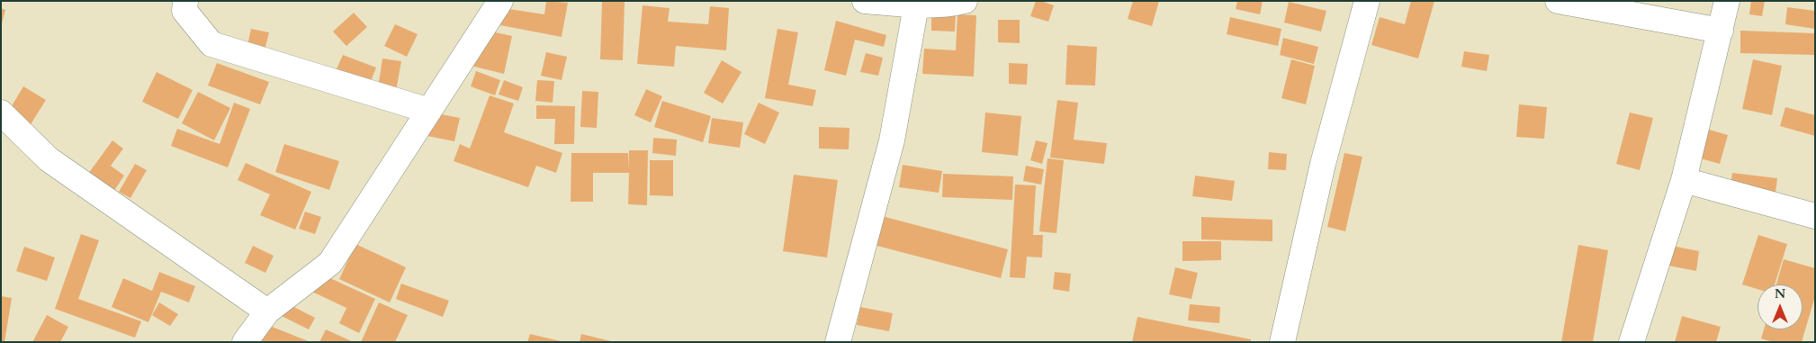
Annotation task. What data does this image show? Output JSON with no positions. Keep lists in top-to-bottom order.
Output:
{
  "north": "top"
}
